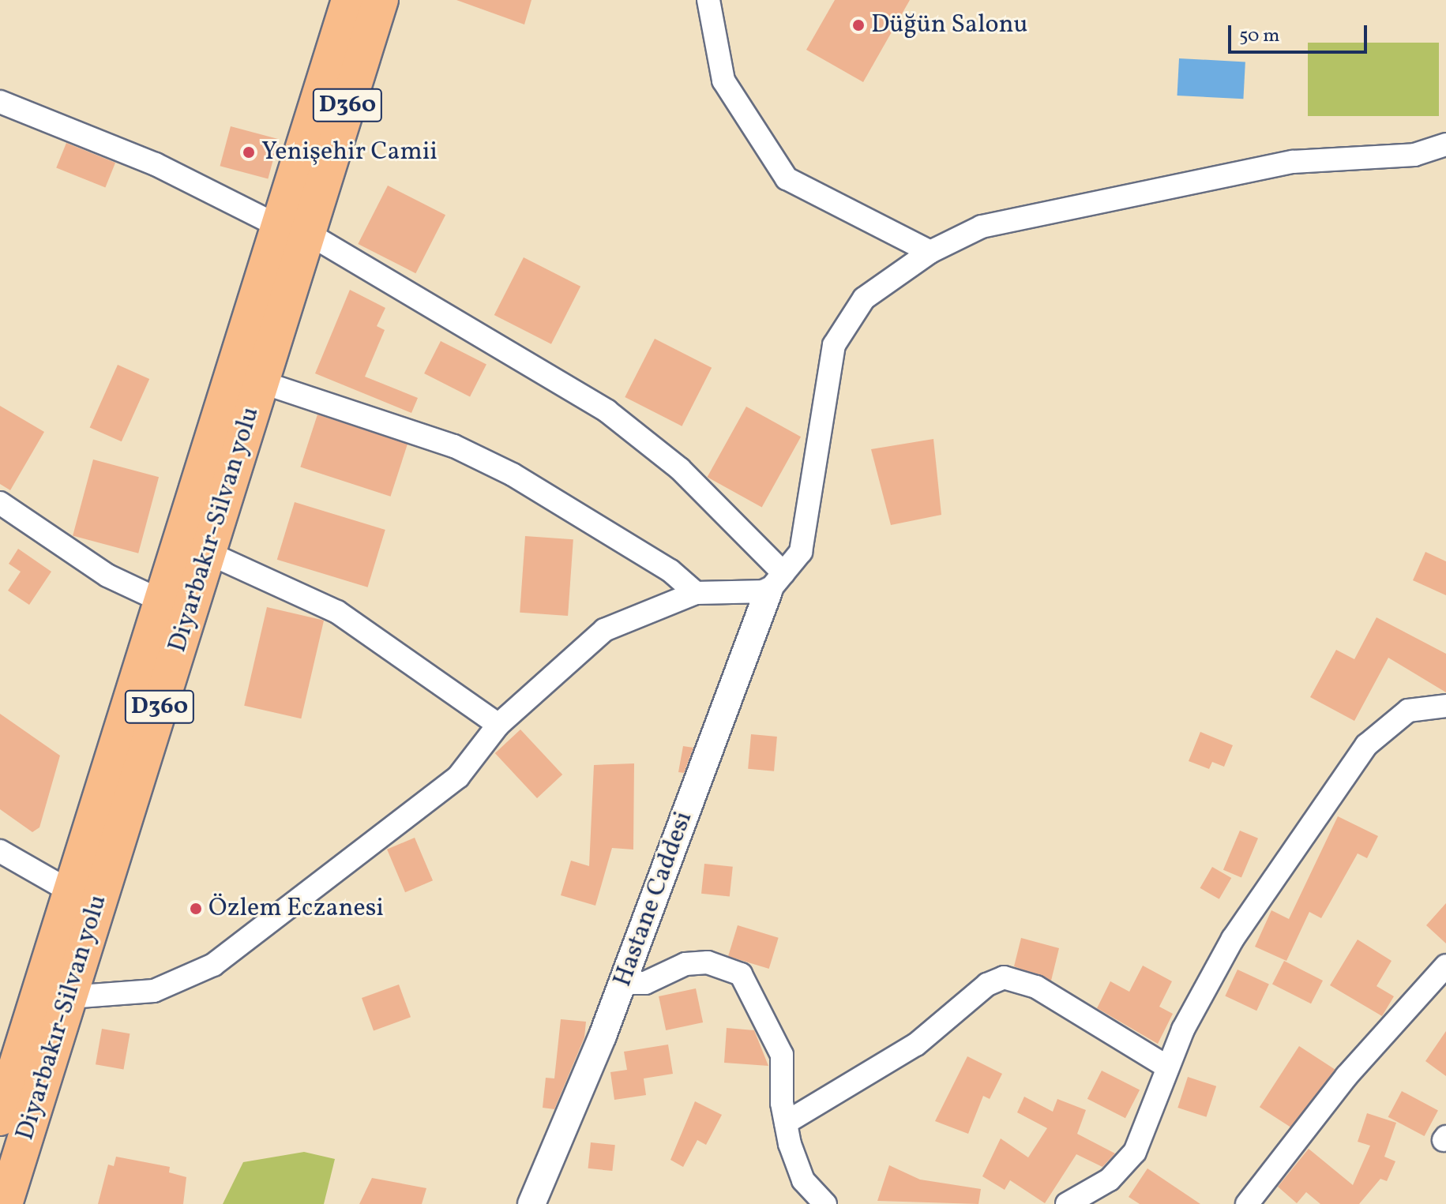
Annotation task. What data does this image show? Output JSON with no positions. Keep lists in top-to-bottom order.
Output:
{
  "streets": {
    "highway": ["D360", "Diyarbakır-Silvan yolu"],
    "street": ["Hastane Caddesi"]
  },
  "places": ["Düğün Salonu", "Yenişehir Camii", "Özlem Eczanesi"],
  "scale_bar": "50 m"
}
